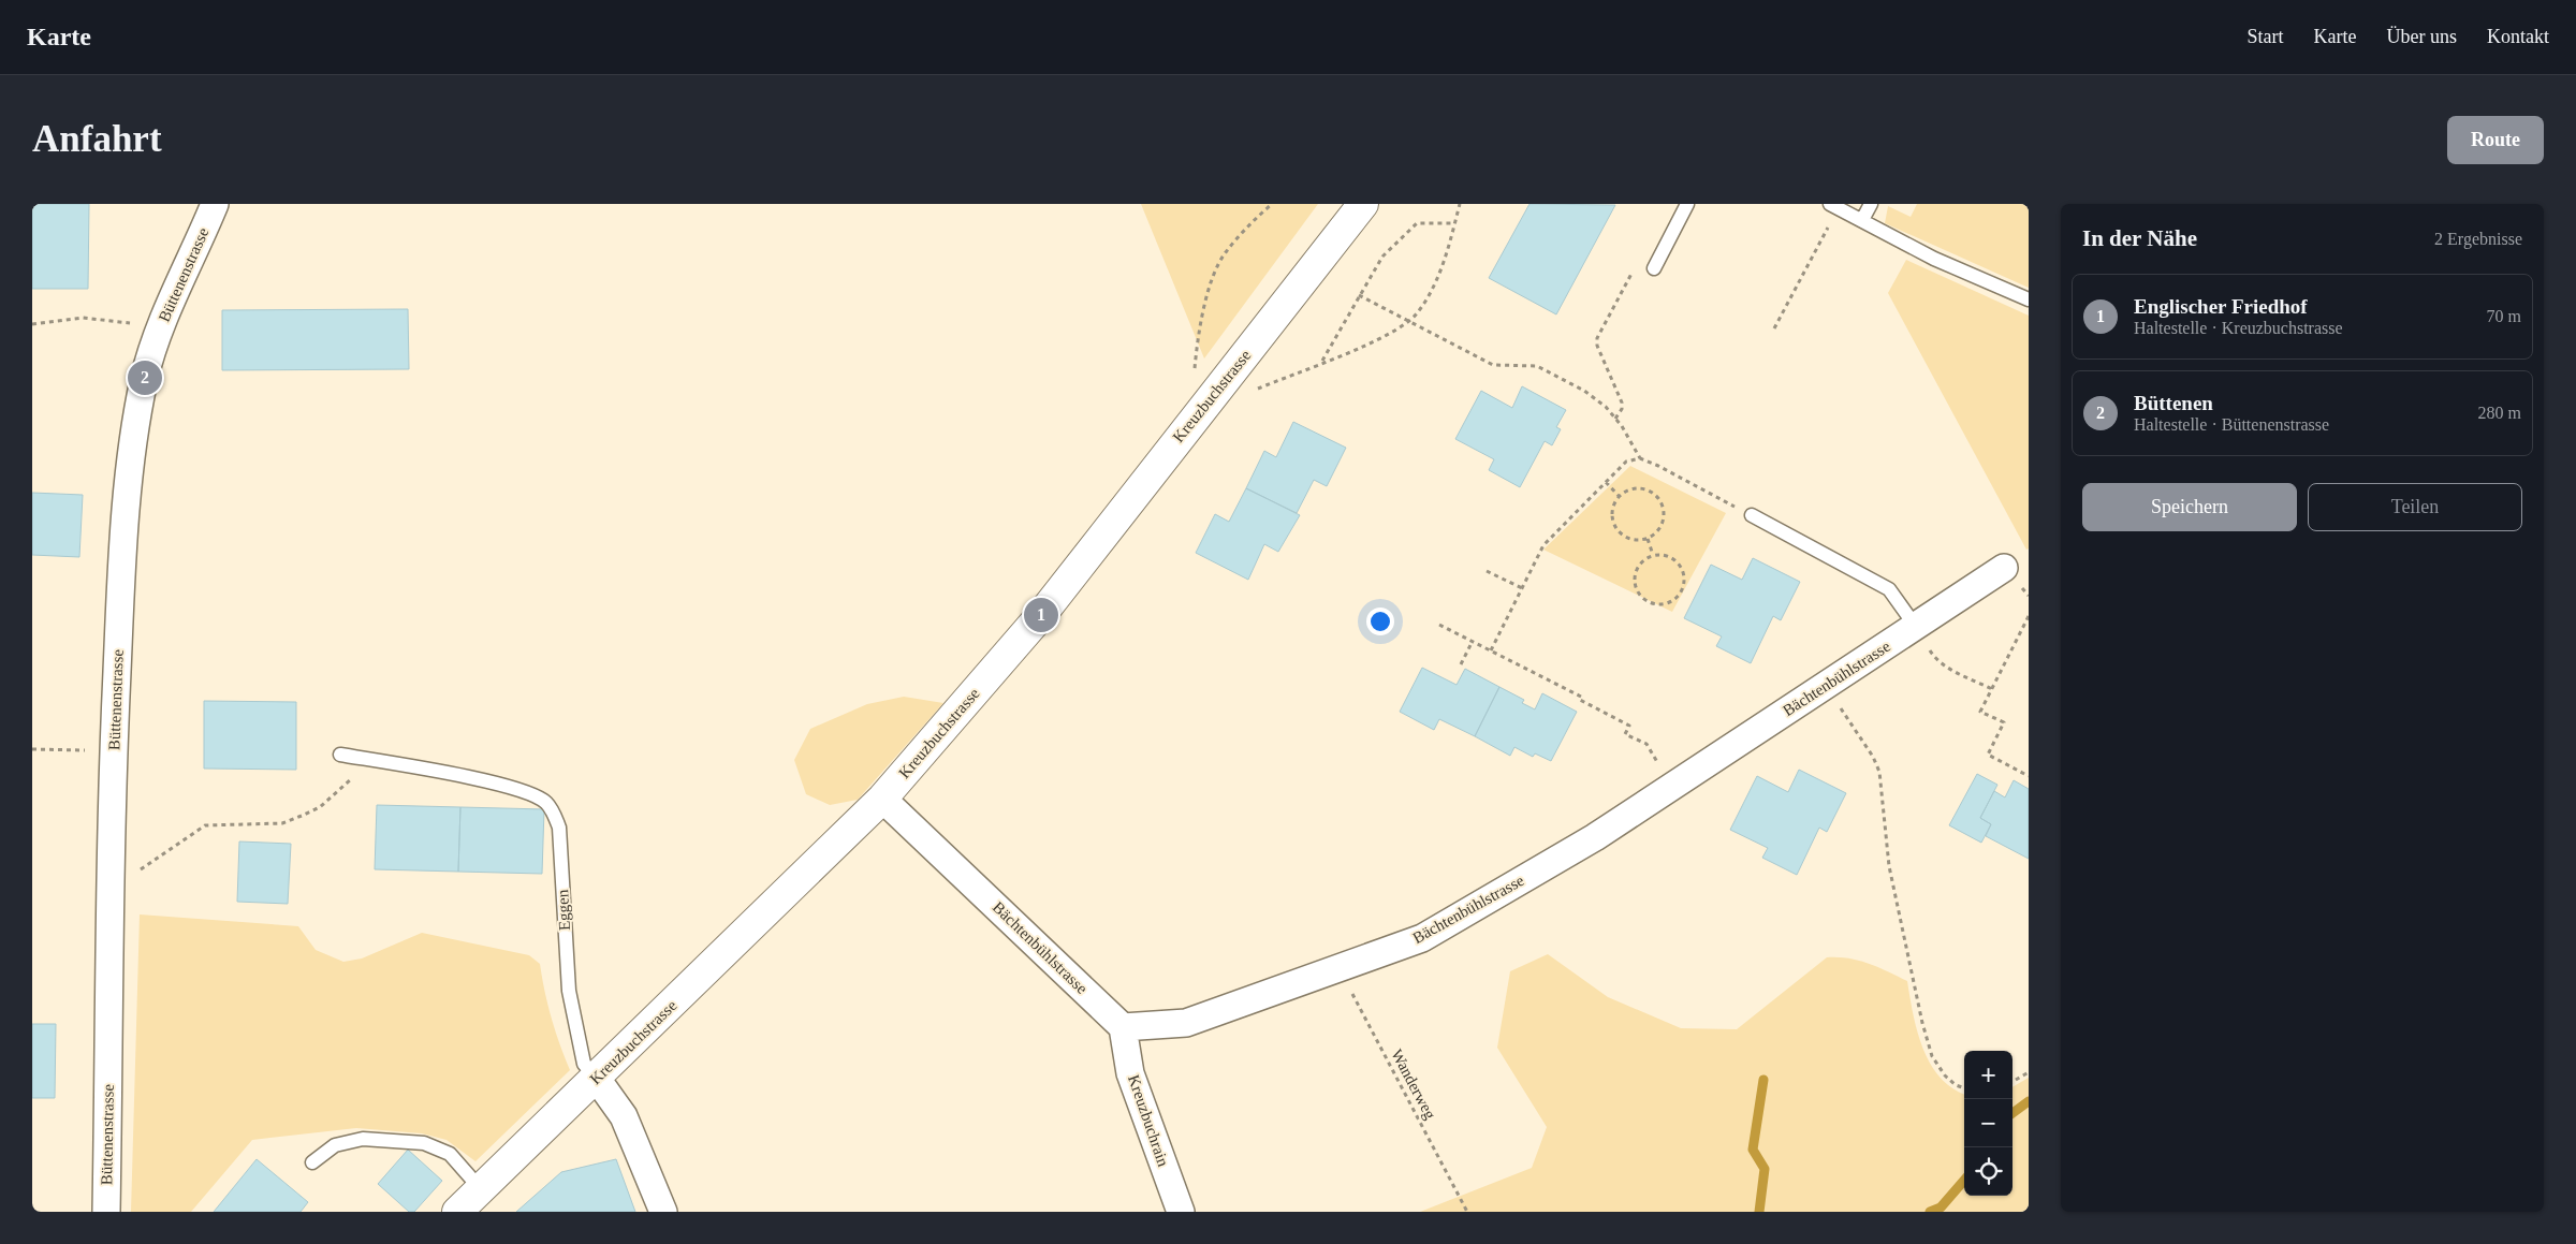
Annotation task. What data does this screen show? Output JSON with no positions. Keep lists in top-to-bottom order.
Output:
{
  "streets": {
    "street": [
      "Büttenenstrasse",
      "Kreuzbuchstrasse",
      "Bächtenbühlstrasse",
      "Eggen",
      "Kreuzbuchrain"
    ],
    "path": ["Wanderweg"]
  },
  "crossings": [
    ["Kreuzbuchstrasse", "Bächtenbühlstrasse"],
    ["Kreuzbuchstrasse", "Eggen"],
    ["Bächtenbühlstrasse", "Wanderweg"],
    ["Bächtenbühlstrasse", "Kreuzbuchrain"]
  ],
  "page": {
    "header": "Karte",
    "nav": [
      "Start",
      "Karte",
      "Über uns",
      "Kontakt"
    ],
    "buttons": [
      "Route",
      ["Speichern", "Teilen"]
    ],
    "title": "Anfahrt",
    "heading": ["In der Nähe", "2 Ergebnisse"],
    "list": [
      {
        "mark": "1",
        "name": "Englischer Friedhof",
        "note": "Haltestelle · Kreuzbuchstrasse",
        "value": "70 m"
      },
      {
        "mark": "2",
        "name": "Büttenen",
        "note": "Haltestelle · Büttenenstrasse",
        "value": "280 m"
      }
    ],
    "pins": ["2", "1"],
    "map_buttons": ["+", "−"]
  }
}
